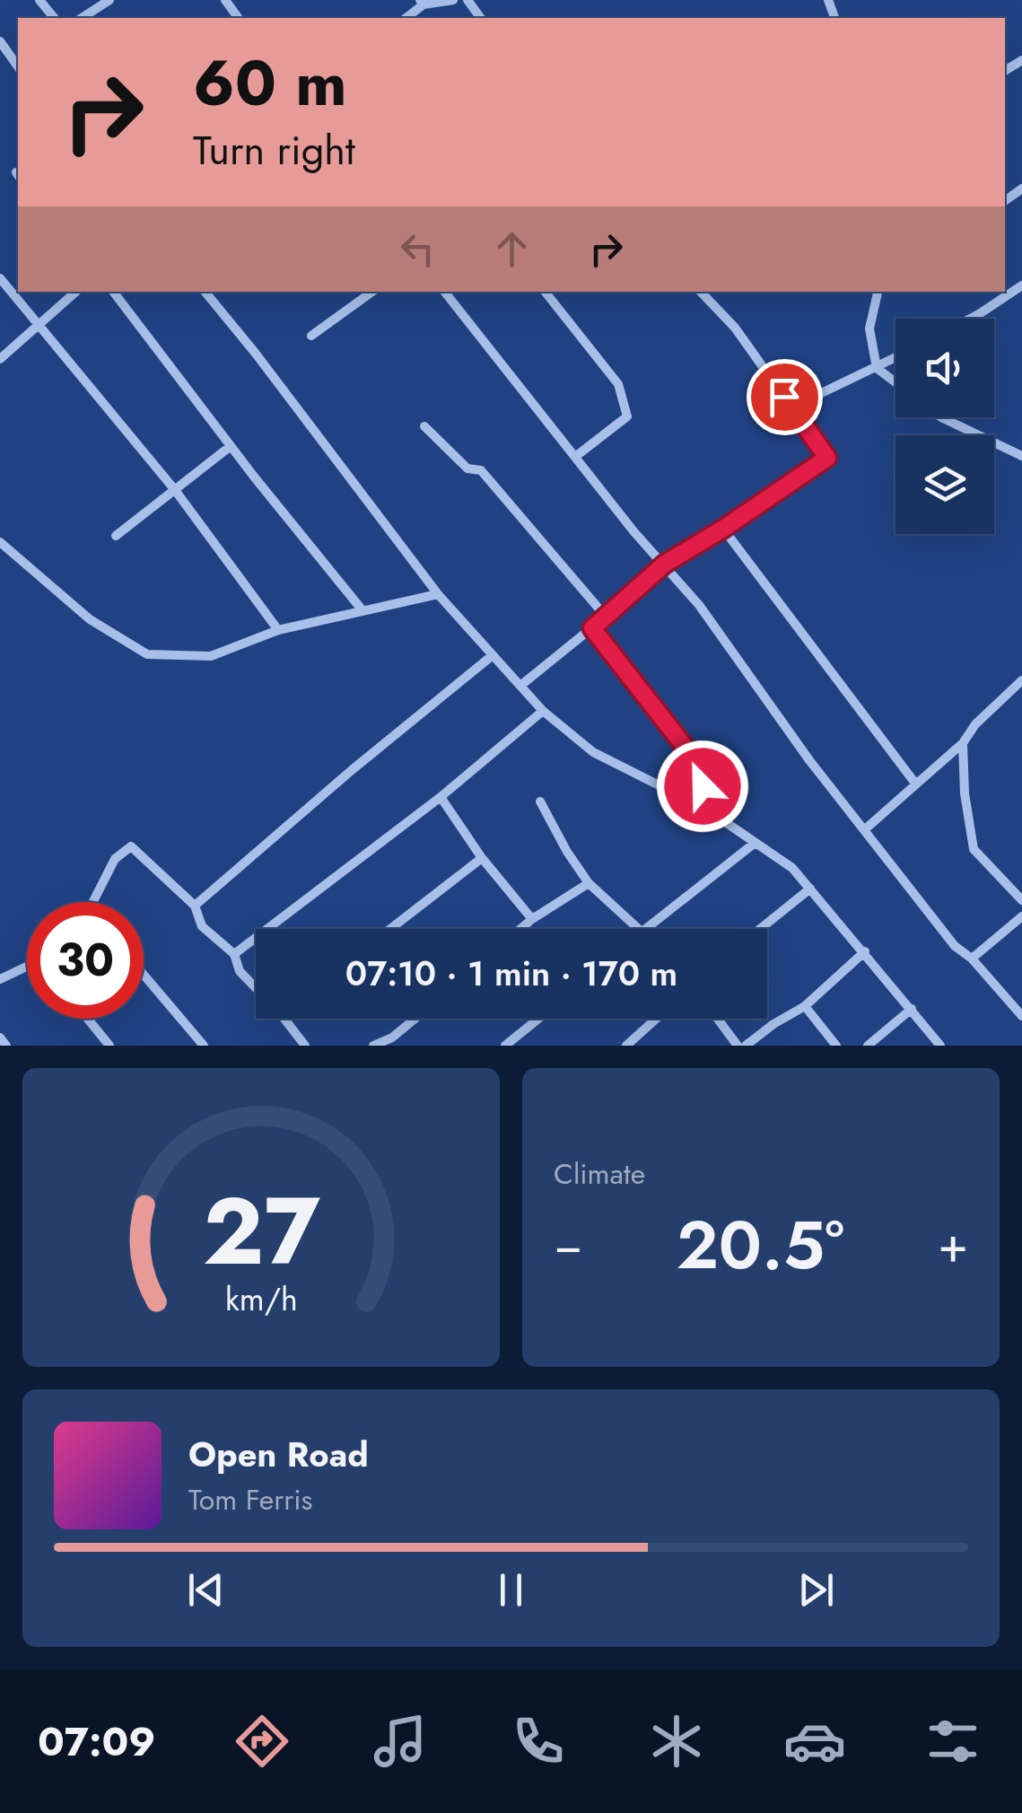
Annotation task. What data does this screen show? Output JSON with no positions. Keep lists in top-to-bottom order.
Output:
{
  "page": {
    "turn": ["60 m", "Turn right"],
    "limit": "30",
    "trip": "07:10 · 1 min · 170 m",
    "tile": "Climate",
    "heat": ["−", "20.5°", "+"],
    "song": ["Open Road", "Tom Ferris"],
    "tabs": "07:09",
    "gauge": ["27", "km/h"]
  }
}
